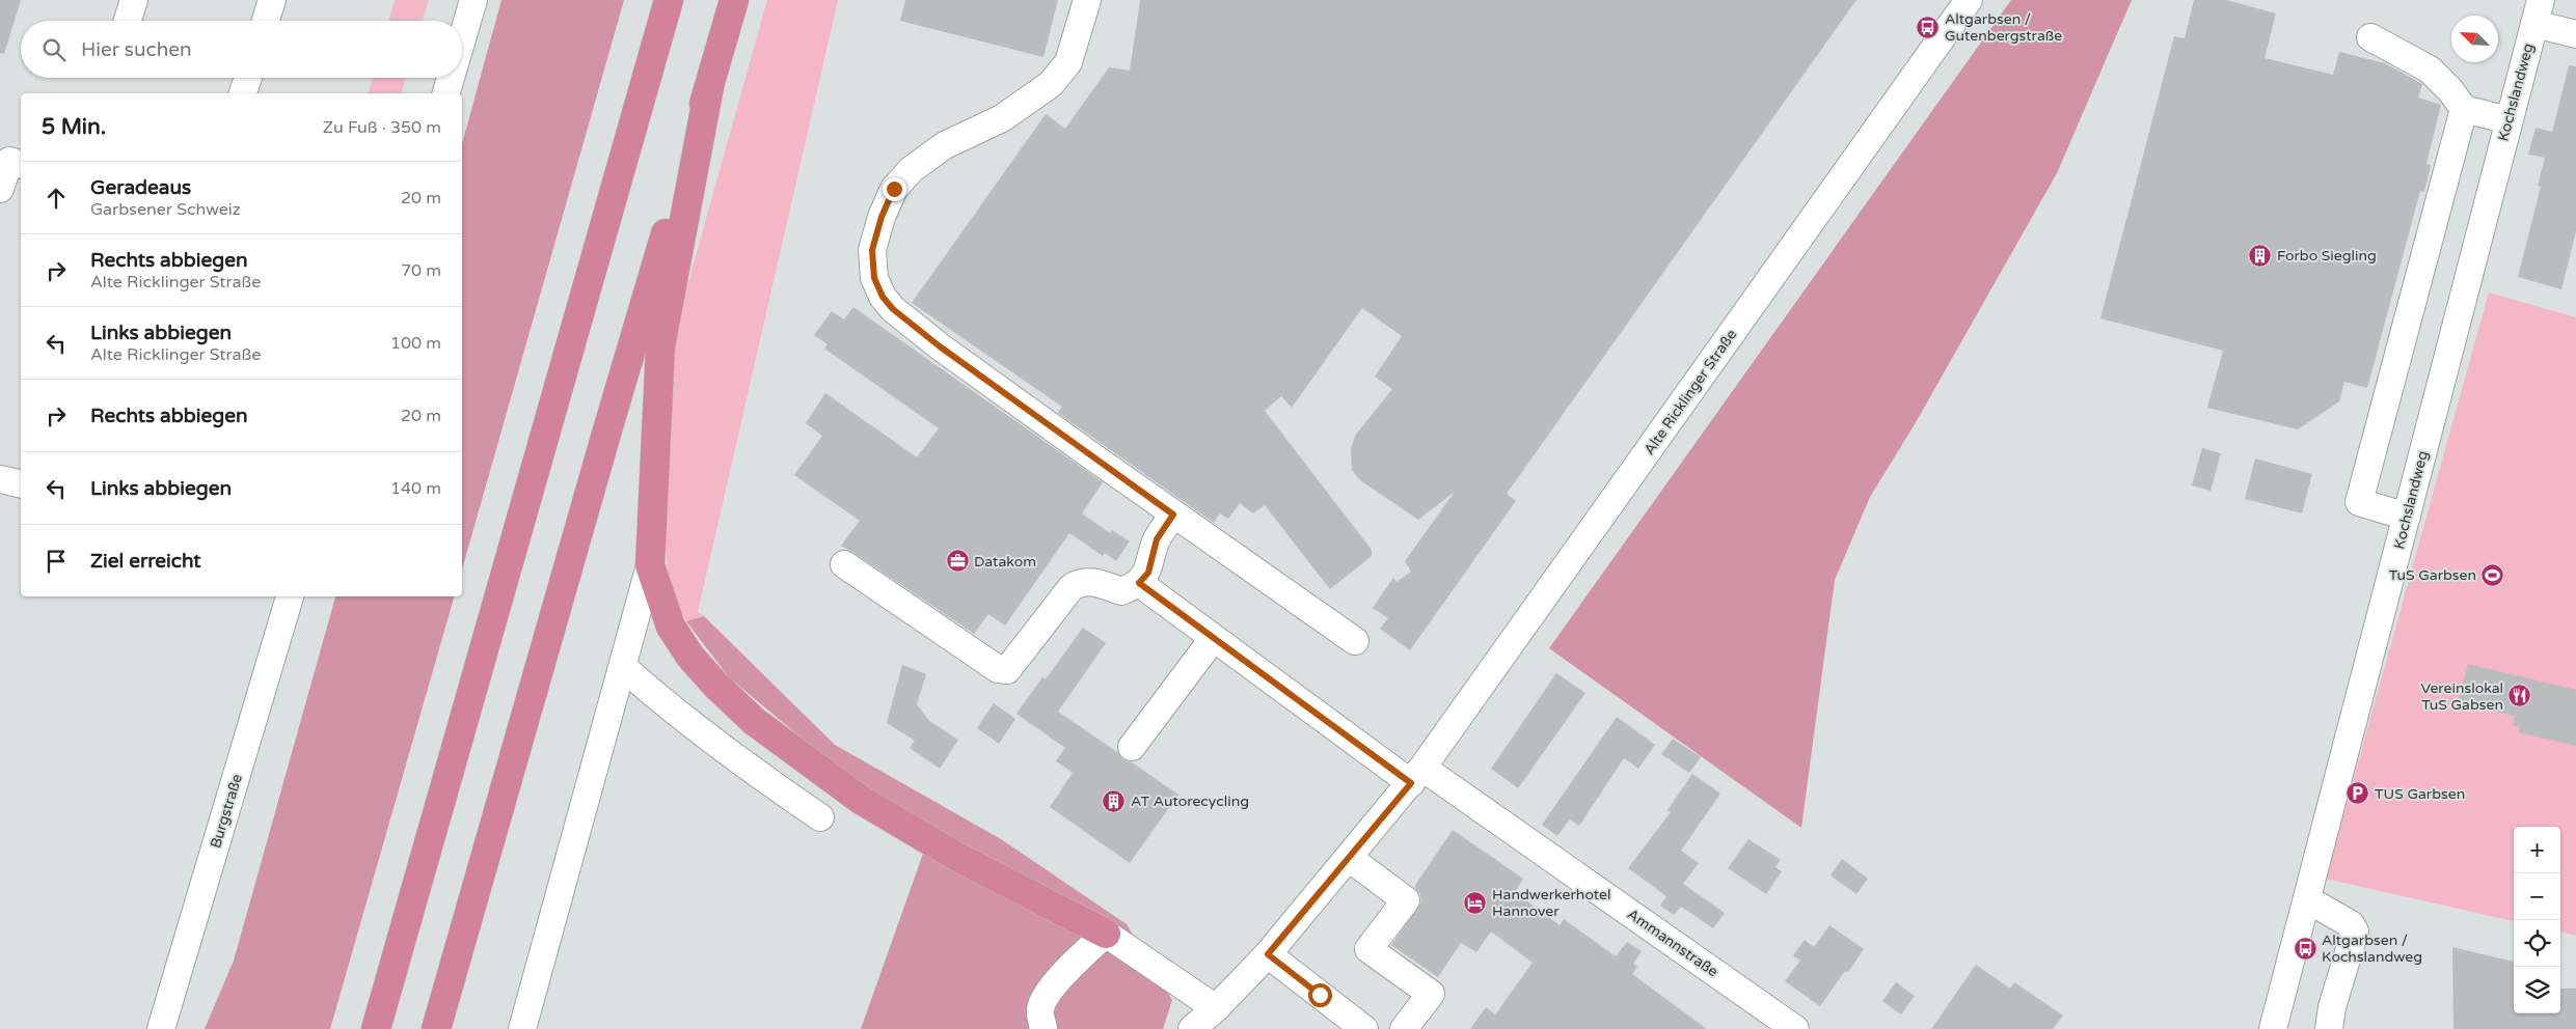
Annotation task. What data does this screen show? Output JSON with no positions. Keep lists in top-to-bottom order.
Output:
{
  "streets": {
    "street": [
      "Kochslandweg",
      "Alte Ricklinger Straße",
      "Burgstraße",
      "Ammannstraße"
    ]
  },
  "crossings": [
    ["Alte Ricklinger Straße", "Ammannstraße"]
  ],
  "places": {
    "bus stop": ["Altgarbsen / Gutenbergstraße", "Altgarbsen / Kochslandweg"],
    "building": ["Forbo Siegling", "AT Autorecycling"],
    "office": ["Datakom"],
    "sports": ["TuS Garbsen"],
    "restaurant": ["Vereinslokal TuS Gabsen"],
    "parking": ["TUS Garbsen"],
    "hotel": ["Handwerkerhotel Hannover"]
  },
  "north": "top left",
  "page": {
    "search": "Hier suchen",
    "heading": ["5 Min.", "Zu Fuß · 350 m"],
    "list": [
      ["Geradeaus", "Garbsener Schweiz", "20 m"],
      ["Rechts abbiegen", "Alte Ricklinger Straße", "70 m"],
      ["Links abbiegen", "Alte Ricklinger Straße", "100 m"],
      ["Rechts abbiegen", "20 m"],
      ["Links abbiegen", "140 m"],
      "Ziel erreicht"
    ],
    "map_buttons": ["+", "−"]
  }
}
